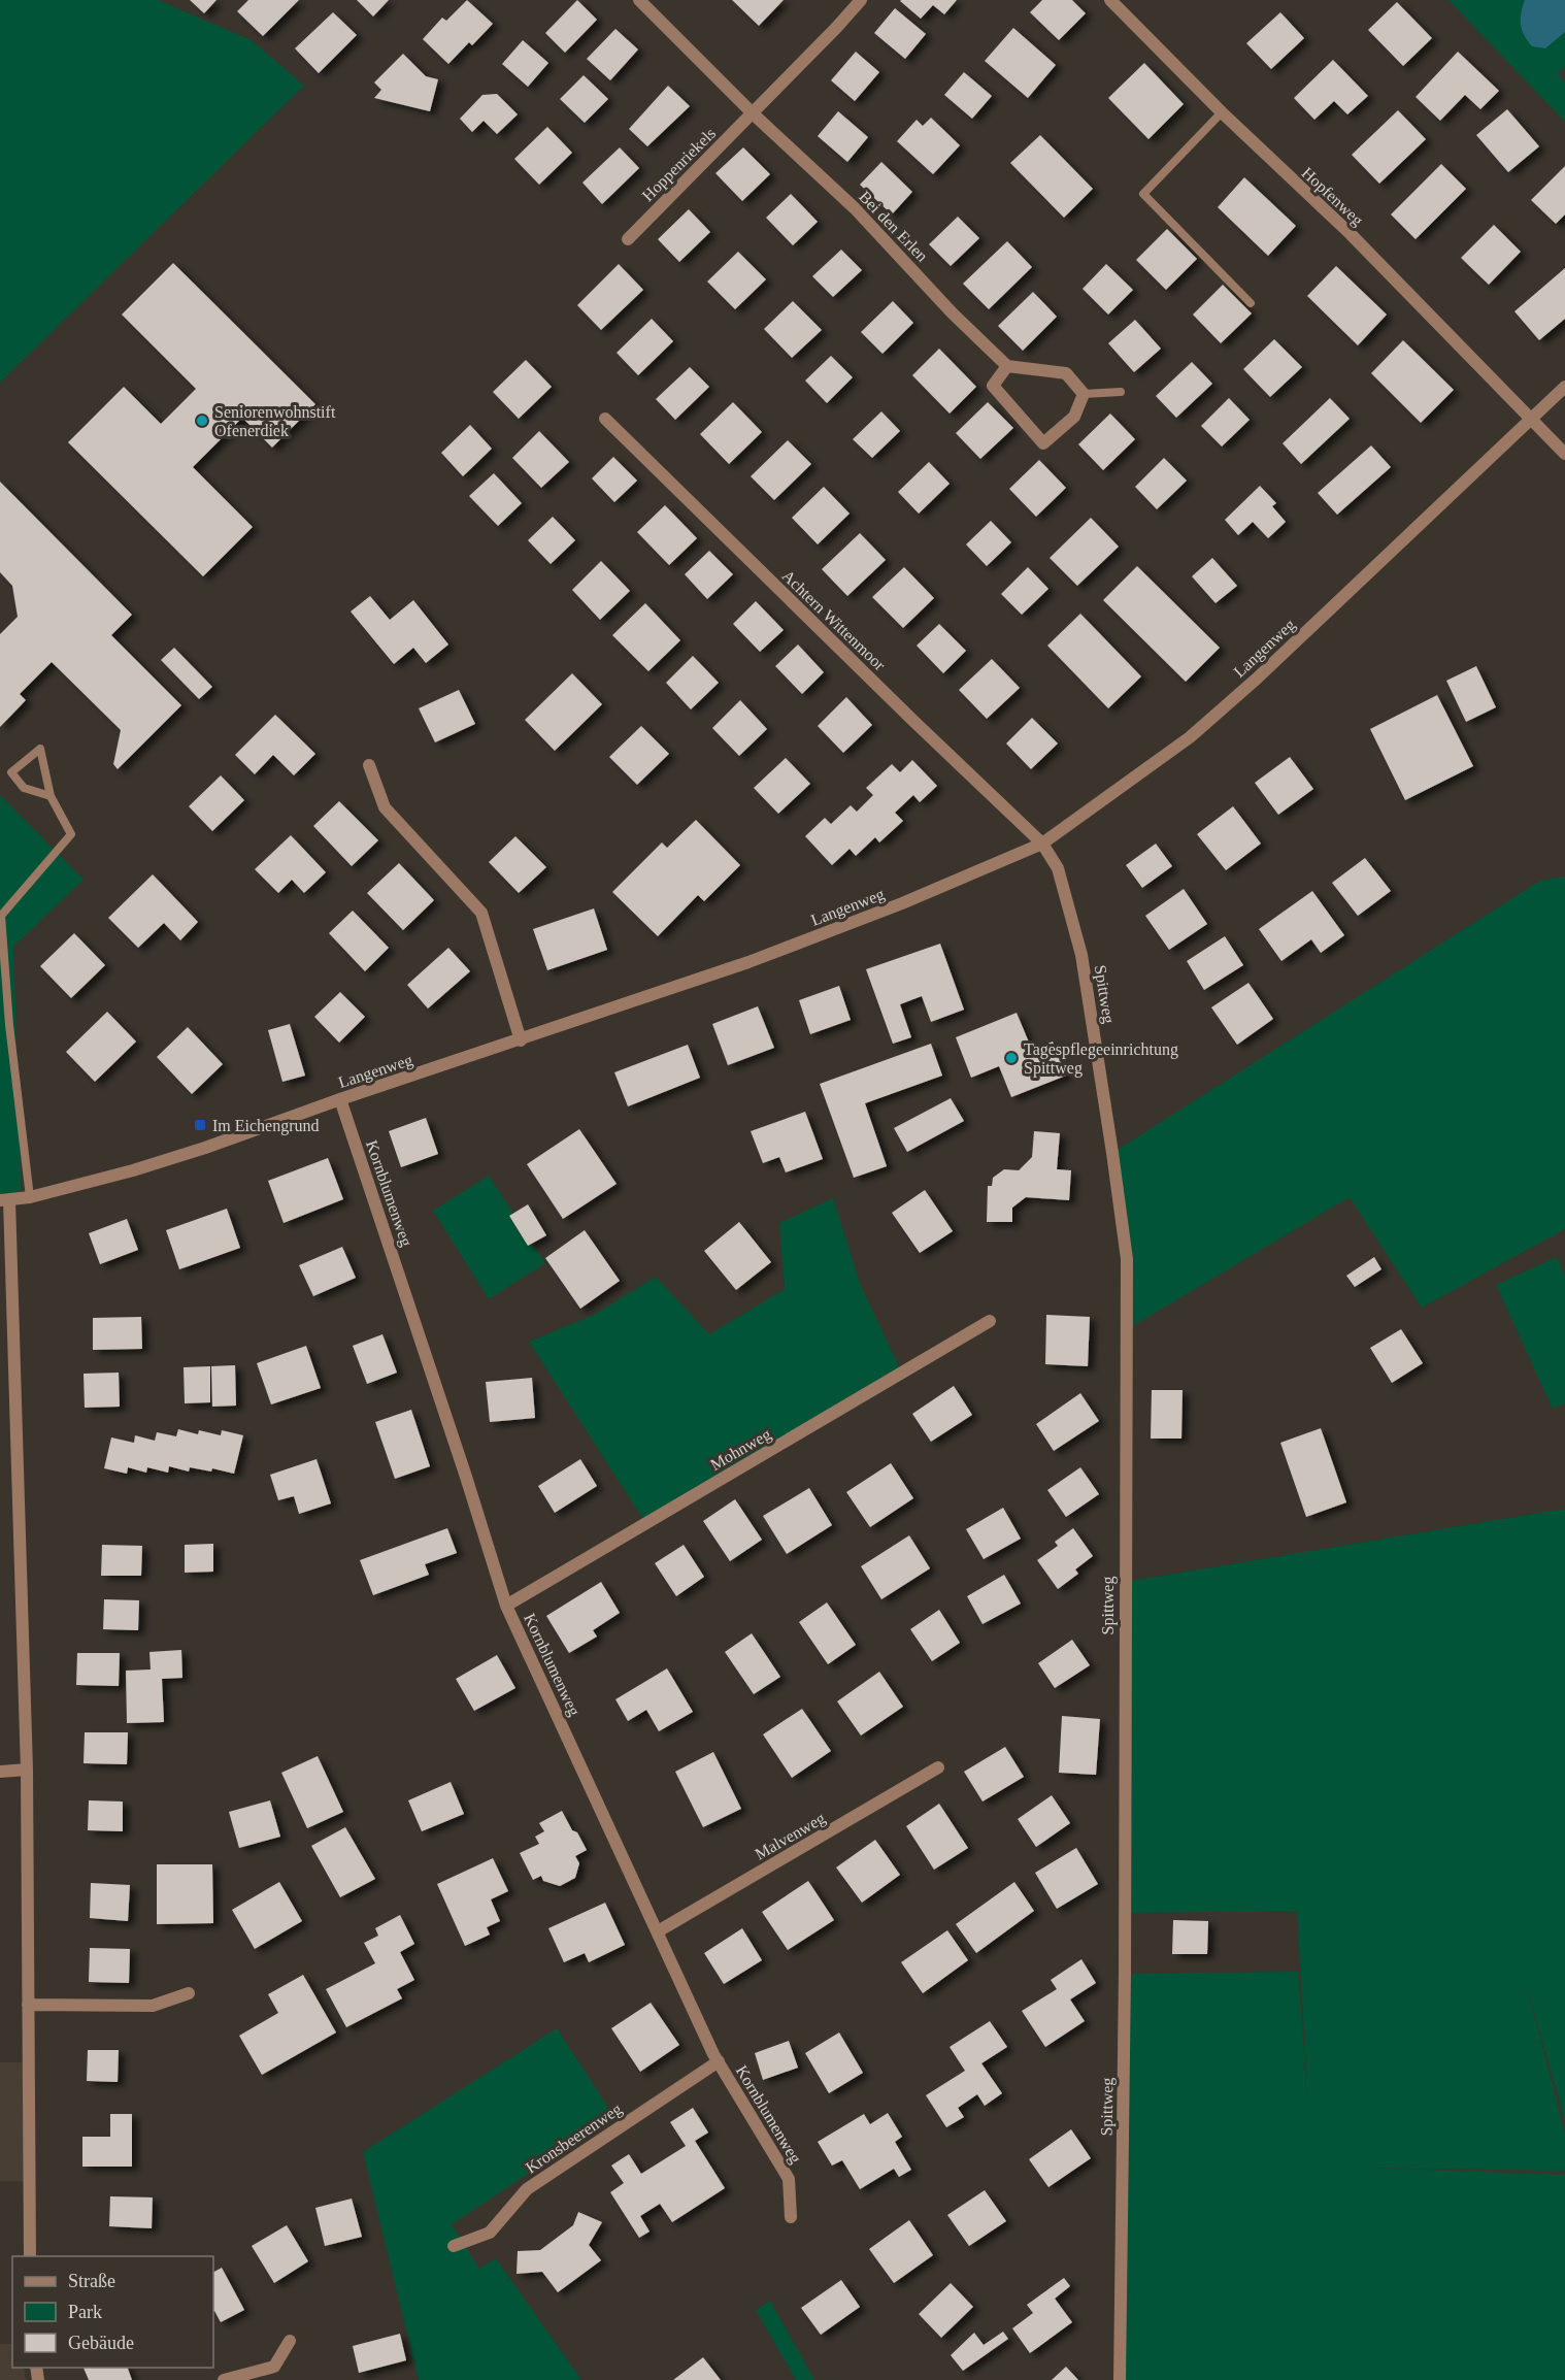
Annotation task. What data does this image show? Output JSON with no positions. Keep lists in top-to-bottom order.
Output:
{
  "streets": {
    "street": [
      "Hoppenriekels",
      "Hopfenweg",
      "Bei den Erlen",
      "Achtern Wittenmoor",
      "Langenweg",
      "Spittweg",
      "Kornblumenweg",
      "Mohnweg",
      "Malvenweg",
      "Kronsbeerenweg"
    ]
  },
  "crossings": [
    ["Hoppenriekels", "Bei den Erlen"],
    ["Hopfenweg", "Langenweg"],
    ["Achtern Wittenmoor", "Langenweg"],
    ["Achtern Wittenmoor", "Spittweg"],
    ["Langenweg", "Spittweg"],
    ["Langenweg", "Kornblumenweg"],
    ["Kornblumenweg", "Mohnweg"],
    ["Kornblumenweg", "Malvenweg"],
    ["Kornblumenweg", "Kronsbeerenweg"]
  ],
  "places": {
    "other": ["Seniorenwohnstift Ofenerdiek", "Tagespflegeeinrichtung Spittweg"],
    "transit": ["Im Eichengrund"]
  },
  "legend": ["Straße", "Park", "Gebäude"]
}
